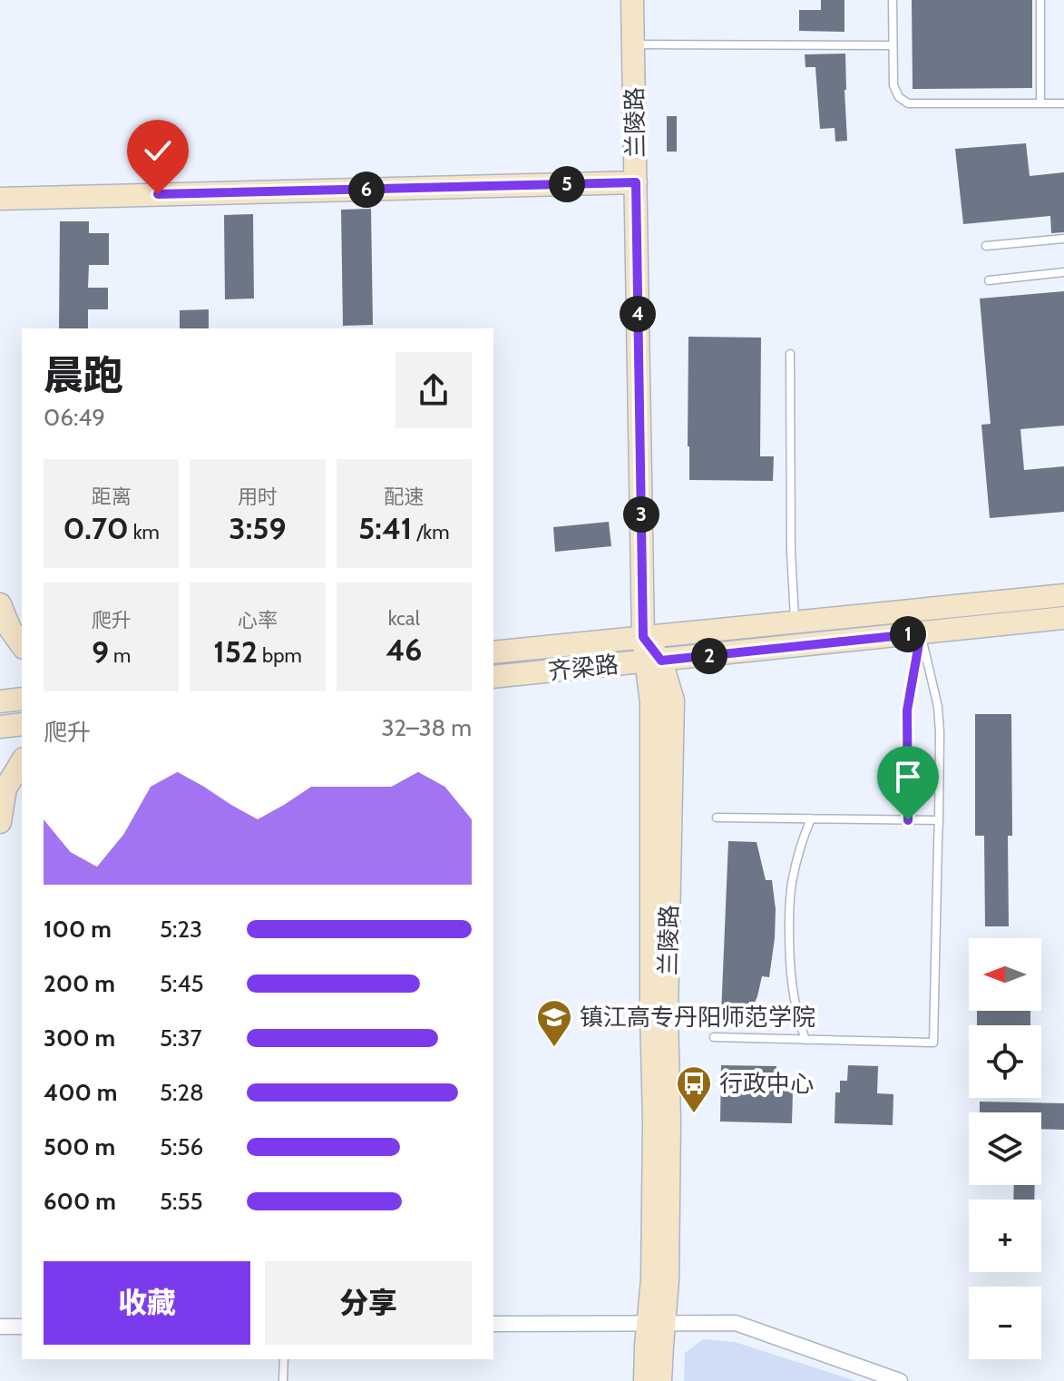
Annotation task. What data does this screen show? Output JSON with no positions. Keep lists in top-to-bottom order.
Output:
{
  "streets": {
    "street": ["兰陵路", "齐梁路"]
  },
  "crossings": [
    ["兰陵路", "齐梁路"]
  ],
  "places": {
    "school or university": ["镇江高专丹阳师范学院"],
    "bus stop": ["行政中心"]
  },
  "north": "left",
  "page": {
    "pins": [
      "5",
      "6",
      "4",
      "3",
      "1",
      "2"
    ],
    "heading": ["晨跑", "06:49"],
    "stats": [
      ["距离", "0.70 km"],
      ["用时", "3:59"],
      ["配速", "5:41 /km"],
      ["爬升", "9 m"],
      ["心率", "152 bpm"],
      ["kcal", "46"]
    ],
    "chart": ["爬升", "32–38 m"],
    "list": [
      {
        "name": "100 m",
        "note": "5:23"
      },
      {
        "name": "200 m",
        "note": "5:45"
      },
      {
        "name": "300 m",
        "note": "5:37"
      },
      {
        "name": "400 m",
        "note": "5:28"
      },
      {
        "name": "500 m",
        "note": "5:56"
      },
      {
        "name": "600 m",
        "note": "5:55"
      }
    ],
    "map_buttons": ["+", "−"],
    "buttons": ["收藏", "分享"]
  }
}
